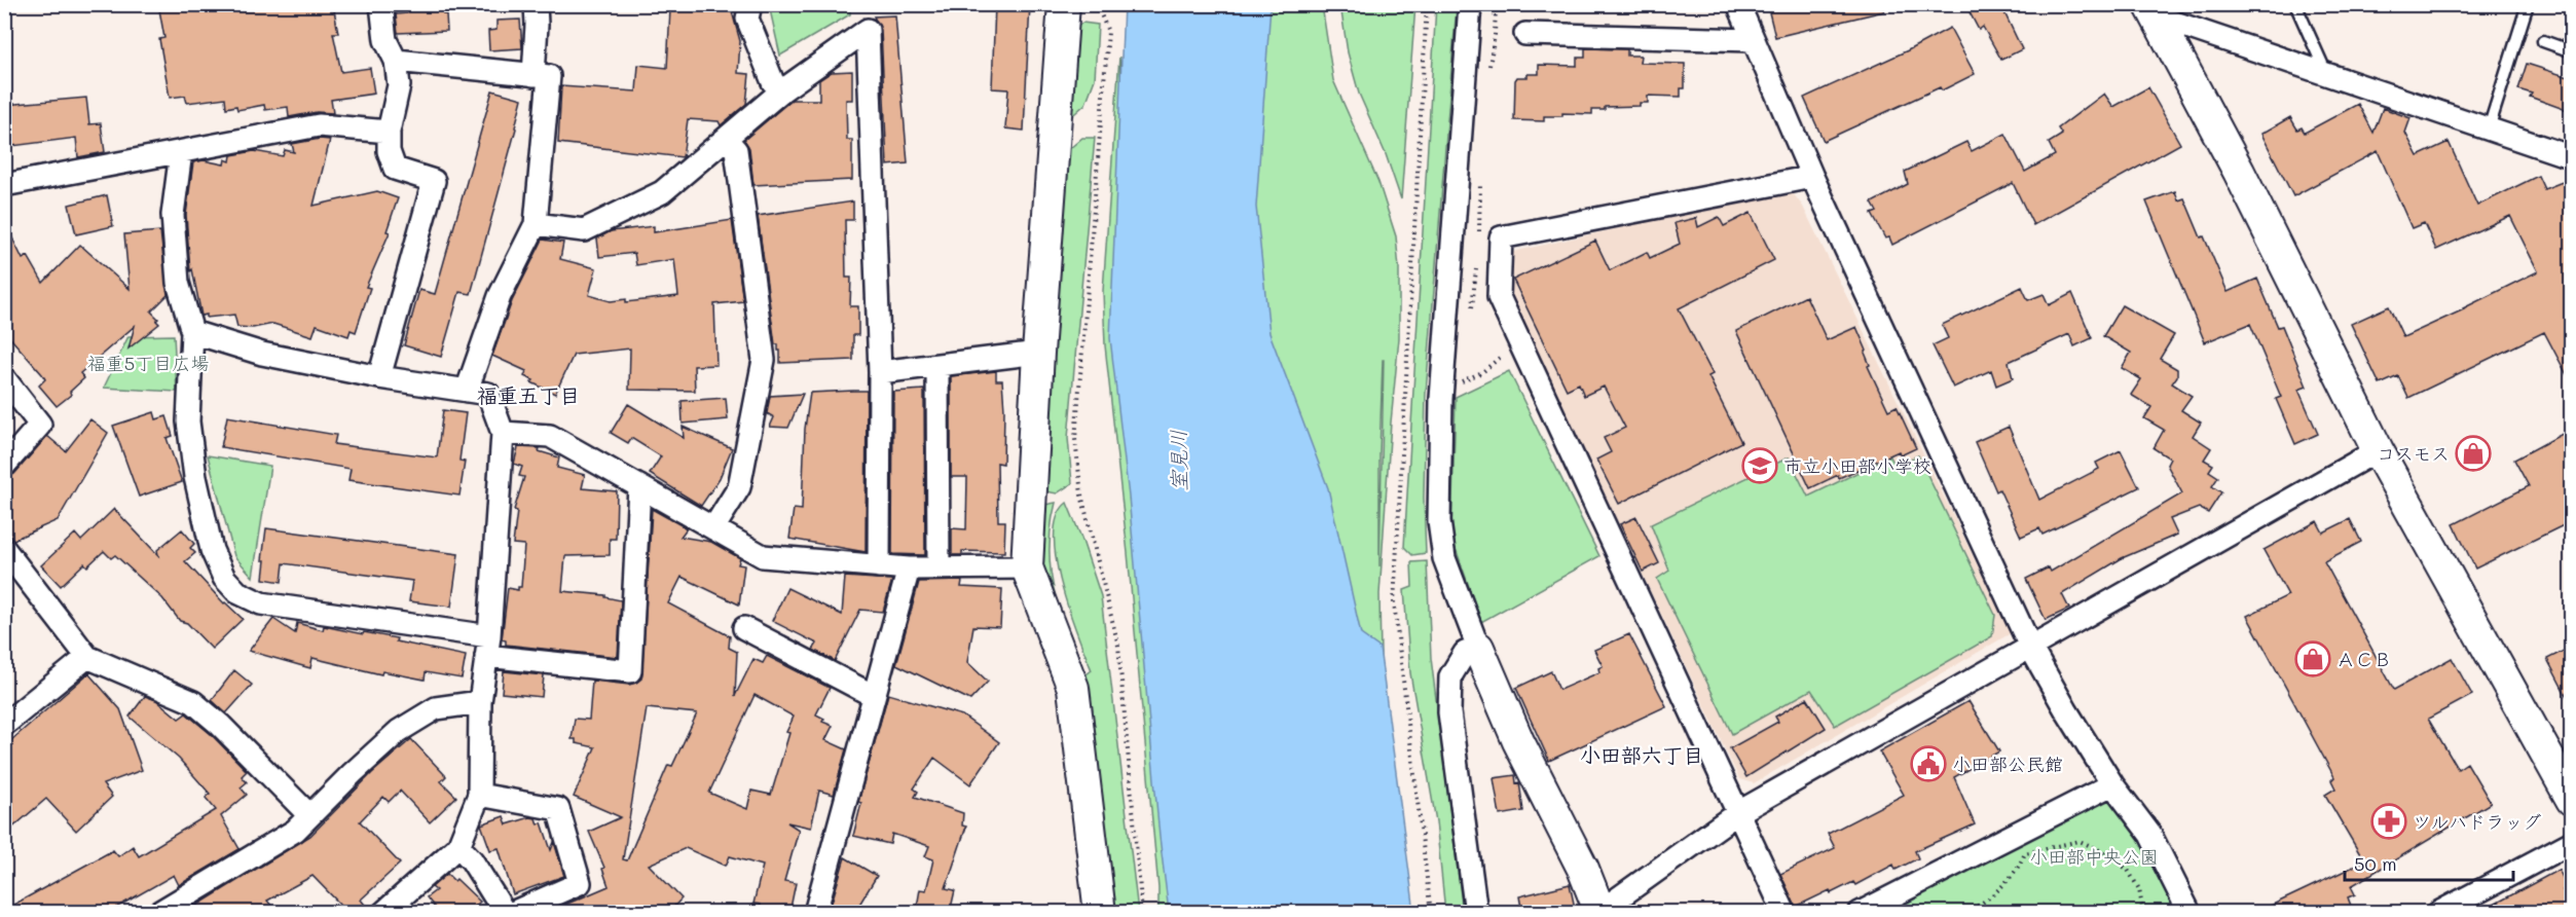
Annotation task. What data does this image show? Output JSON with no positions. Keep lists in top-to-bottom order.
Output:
{
  "districts": ["福重五丁目", "小田部六丁目"],
  "water": ["室見川"],
  "parks": ["福重5丁目広場", "小田部中央公園"],
  "places": {
    "shop": ["コスモス", "ＡＣＢ"],
    "school or university": ["市立小田部小学校"],
    "public building": ["小田部公民館"],
    "pharmacy": ["ツルハドラッグ"]
  },
  "scale_bar": "50 m"
}
